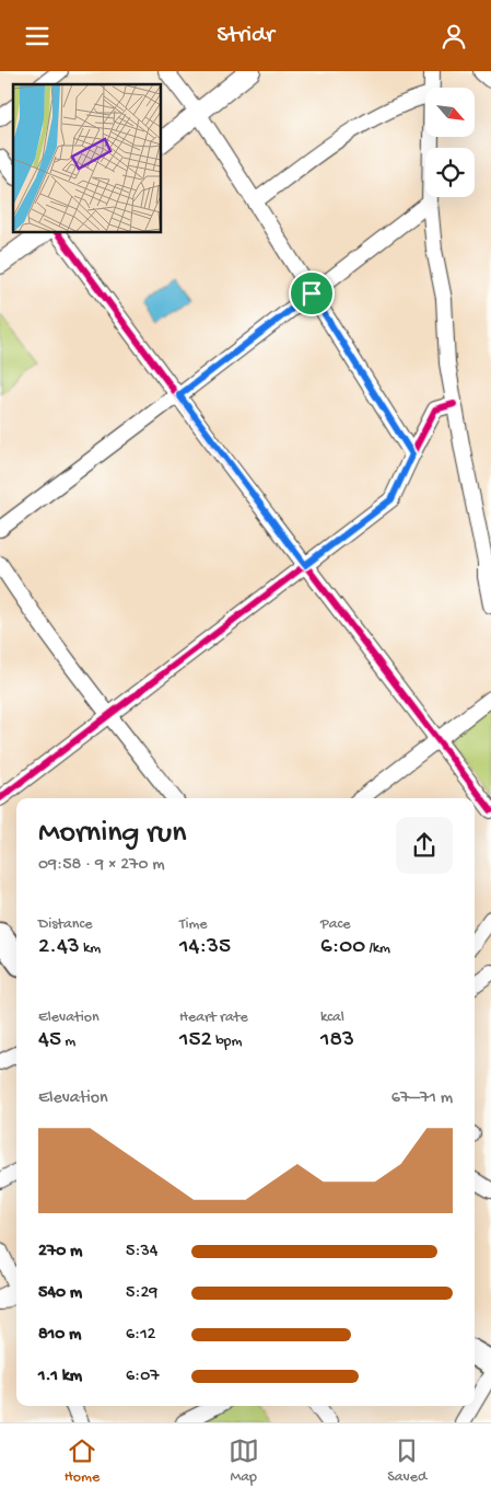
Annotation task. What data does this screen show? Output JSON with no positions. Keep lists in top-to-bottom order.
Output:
{
  "north": "bottom right",
  "page": {
    "header": "Stridr",
    "heading": ["Morning run", "09:58 · 9 × 270 m"],
    "stats": [
      ["Distance", "2.43 km"],
      ["Time", "14:35"],
      ["Pace", "6:00 /km"],
      ["Elevation", "45 m"],
      ["Heart rate", "152 bpm"],
      ["kcal", "183"]
    ],
    "chart": ["Elevation", "67–71 m"],
    "list": [
      {
        "name": "270 m",
        "note": "5:34"
      },
      {
        "name": "540 m",
        "note": "5:29"
      },
      {
        "name": "810 m",
        "note": "6:12"
      },
      {
        "name": "1.1 km",
        "note": "6:07"
      }
    ],
    "tabs": ["Home", "Map", "Saved"]
  }
}
